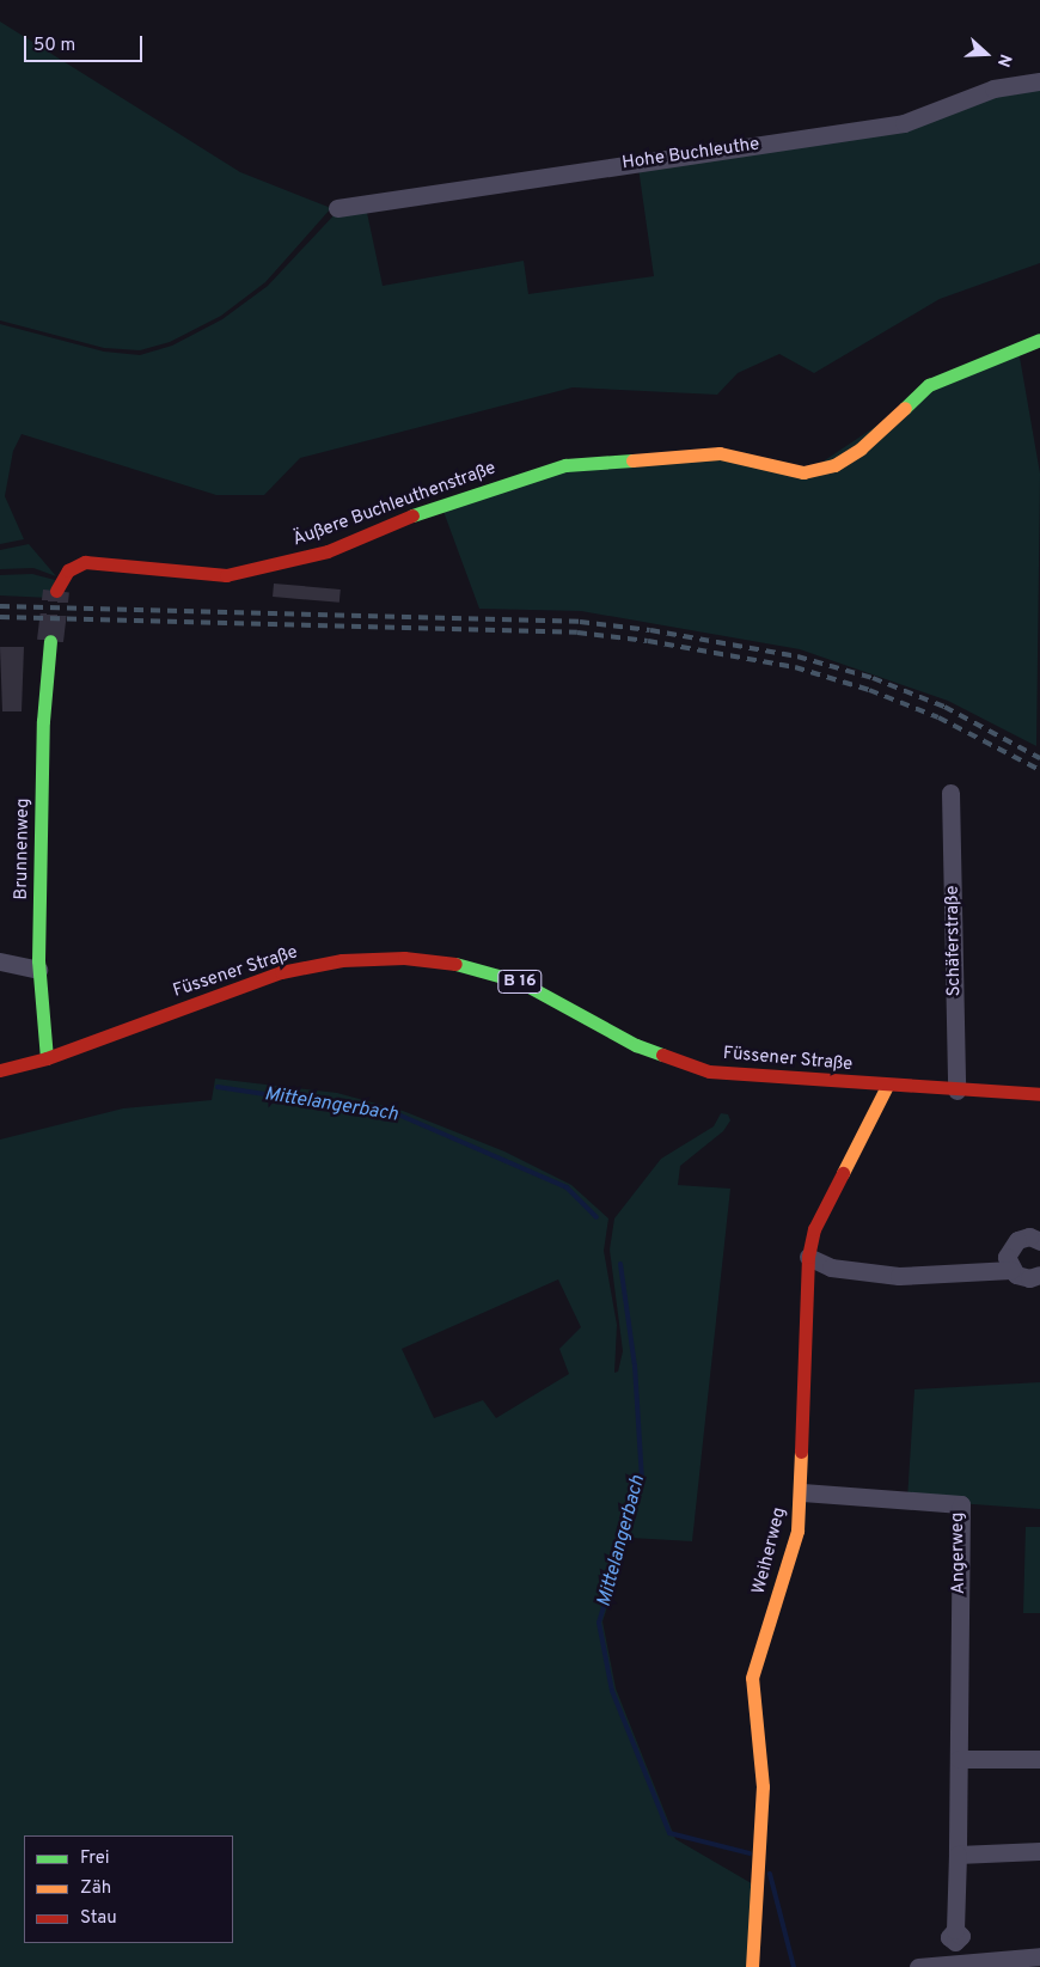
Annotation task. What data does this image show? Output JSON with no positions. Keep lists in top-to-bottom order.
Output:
{
  "streets": {
    "street": [
      "Hohe Buchleuthe",
      "Äußere Buchleuthenstraße",
      "Brunnenweg",
      "Schäferstraße",
      "Füssener Straße",
      "B 16",
      "Weiherweg",
      "Angerweg"
    ]
  },
  "crossings": [
    ["Brunnenweg", "Füssener Straße"],
    ["Schäferstraße", "Füssener Straße"],
    ["Füssener Straße", "Weiherweg"],
    ["Weiherweg", "Angerweg"]
  ],
  "water": ["Mittelangerbach"],
  "legend": ["Frei", "Zäh", "Stau"],
  "scale_bar": "50 m",
  "north": "right"
}
